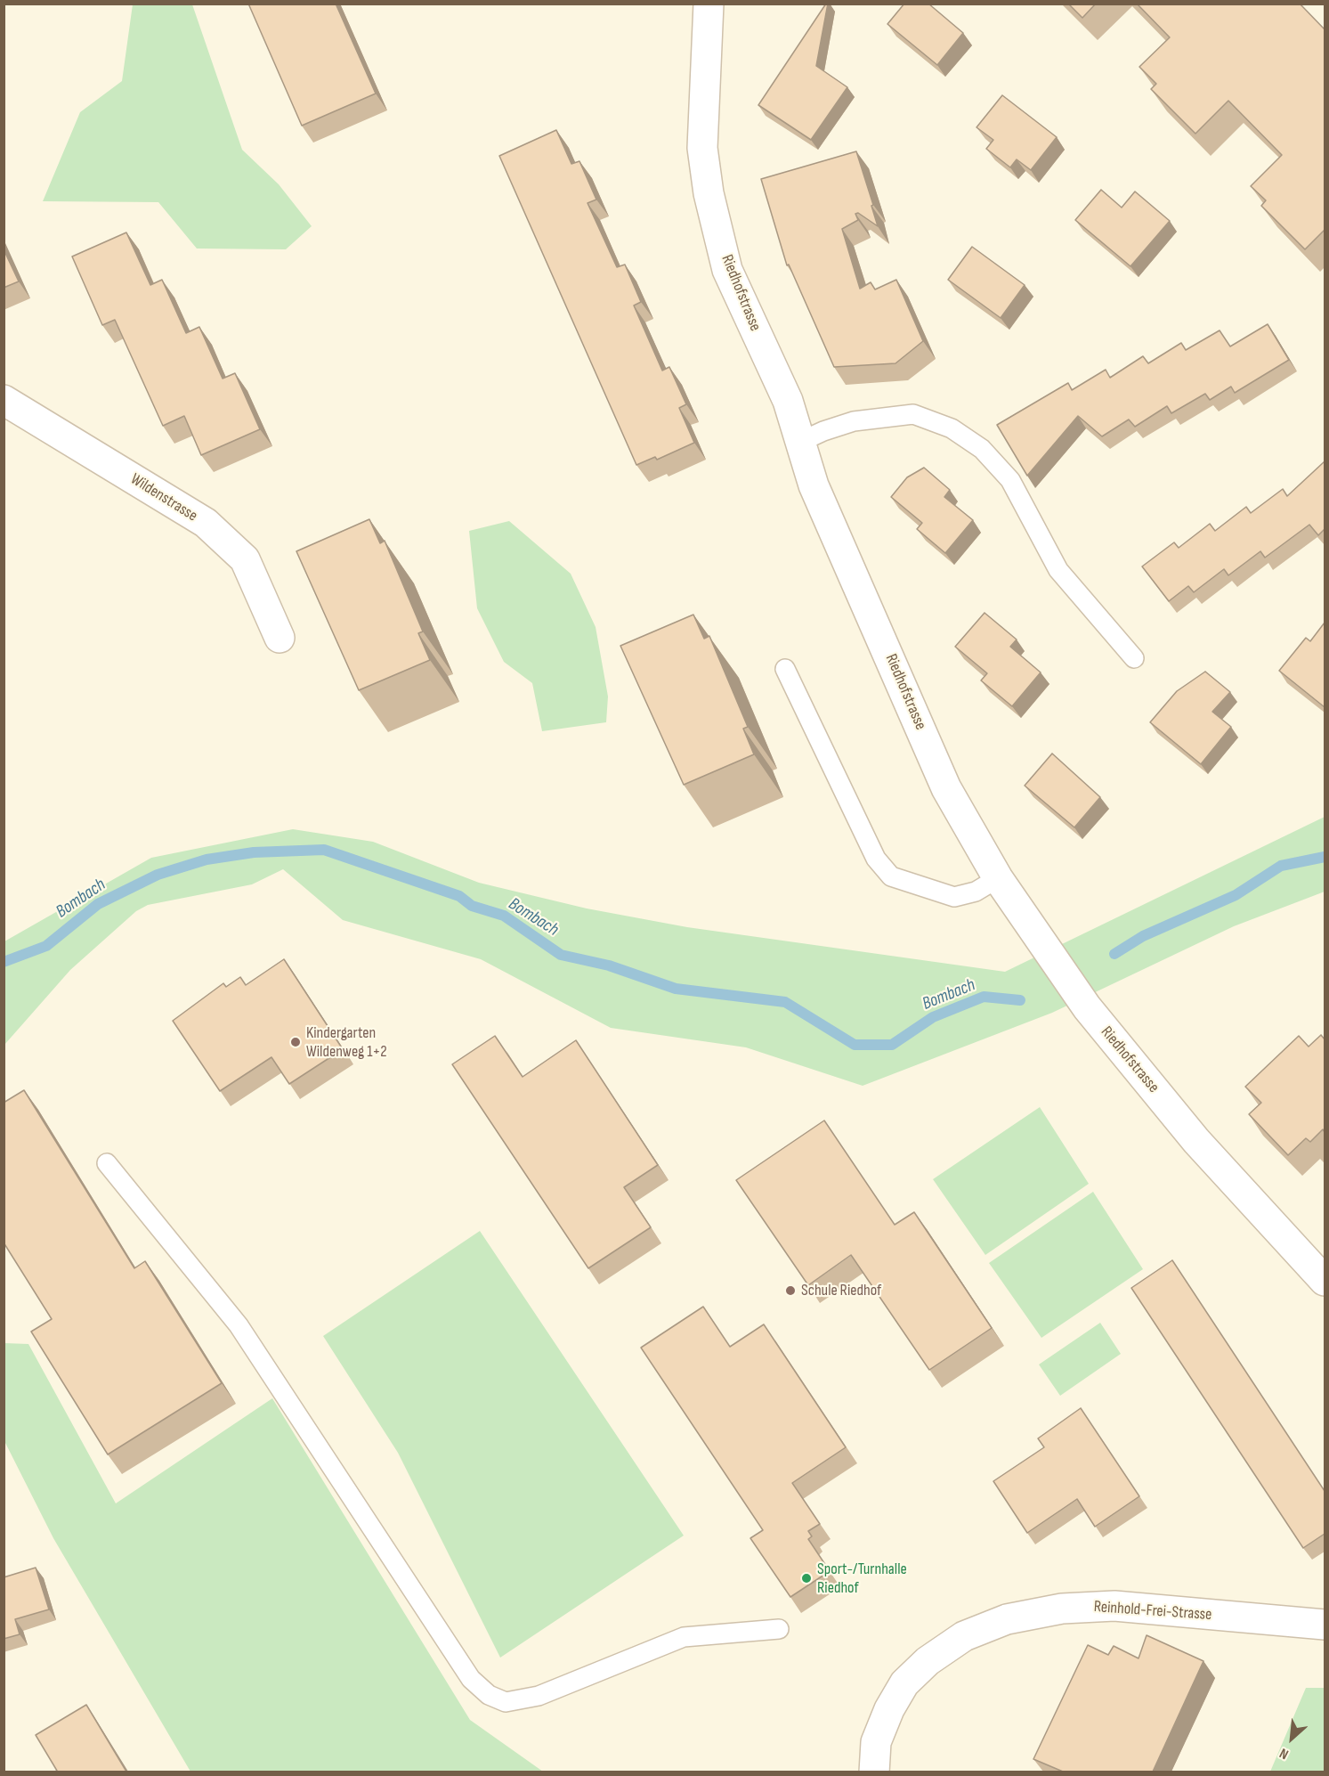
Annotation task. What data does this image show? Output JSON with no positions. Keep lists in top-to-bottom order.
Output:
{
  "streets": {
    "street": ["Riedhofstrasse", "Wildenstrasse", "Reinhold-Frei-Strasse"]
  },
  "water": ["Bombach"],
  "places": ["Kindergarten Wildenweg 1+2", "Schule Riedhof", "Sport-/Turnhalle Riedhof"],
  "north": "bottom left"
}
